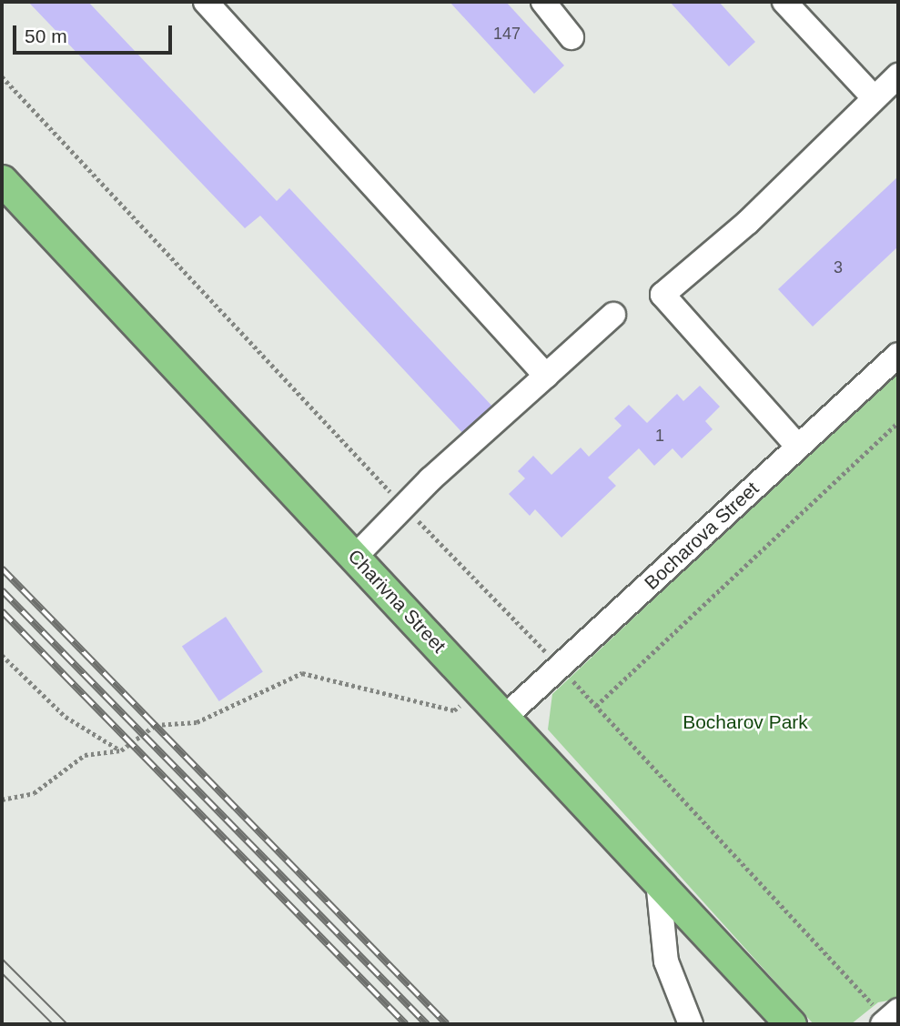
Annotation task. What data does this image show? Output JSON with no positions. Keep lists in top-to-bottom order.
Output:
{
  "streets": {
    "main road": ["Charivna Street"],
    "street": ["Bocharova Street"]
  },
  "crossings": [
    ["Bocharova Street", "Charivna Street"]
  ],
  "parks": ["Bocharov Park"],
  "house_numbers": ["147", "3", "1"],
  "scale_bar": "50 m"
}
